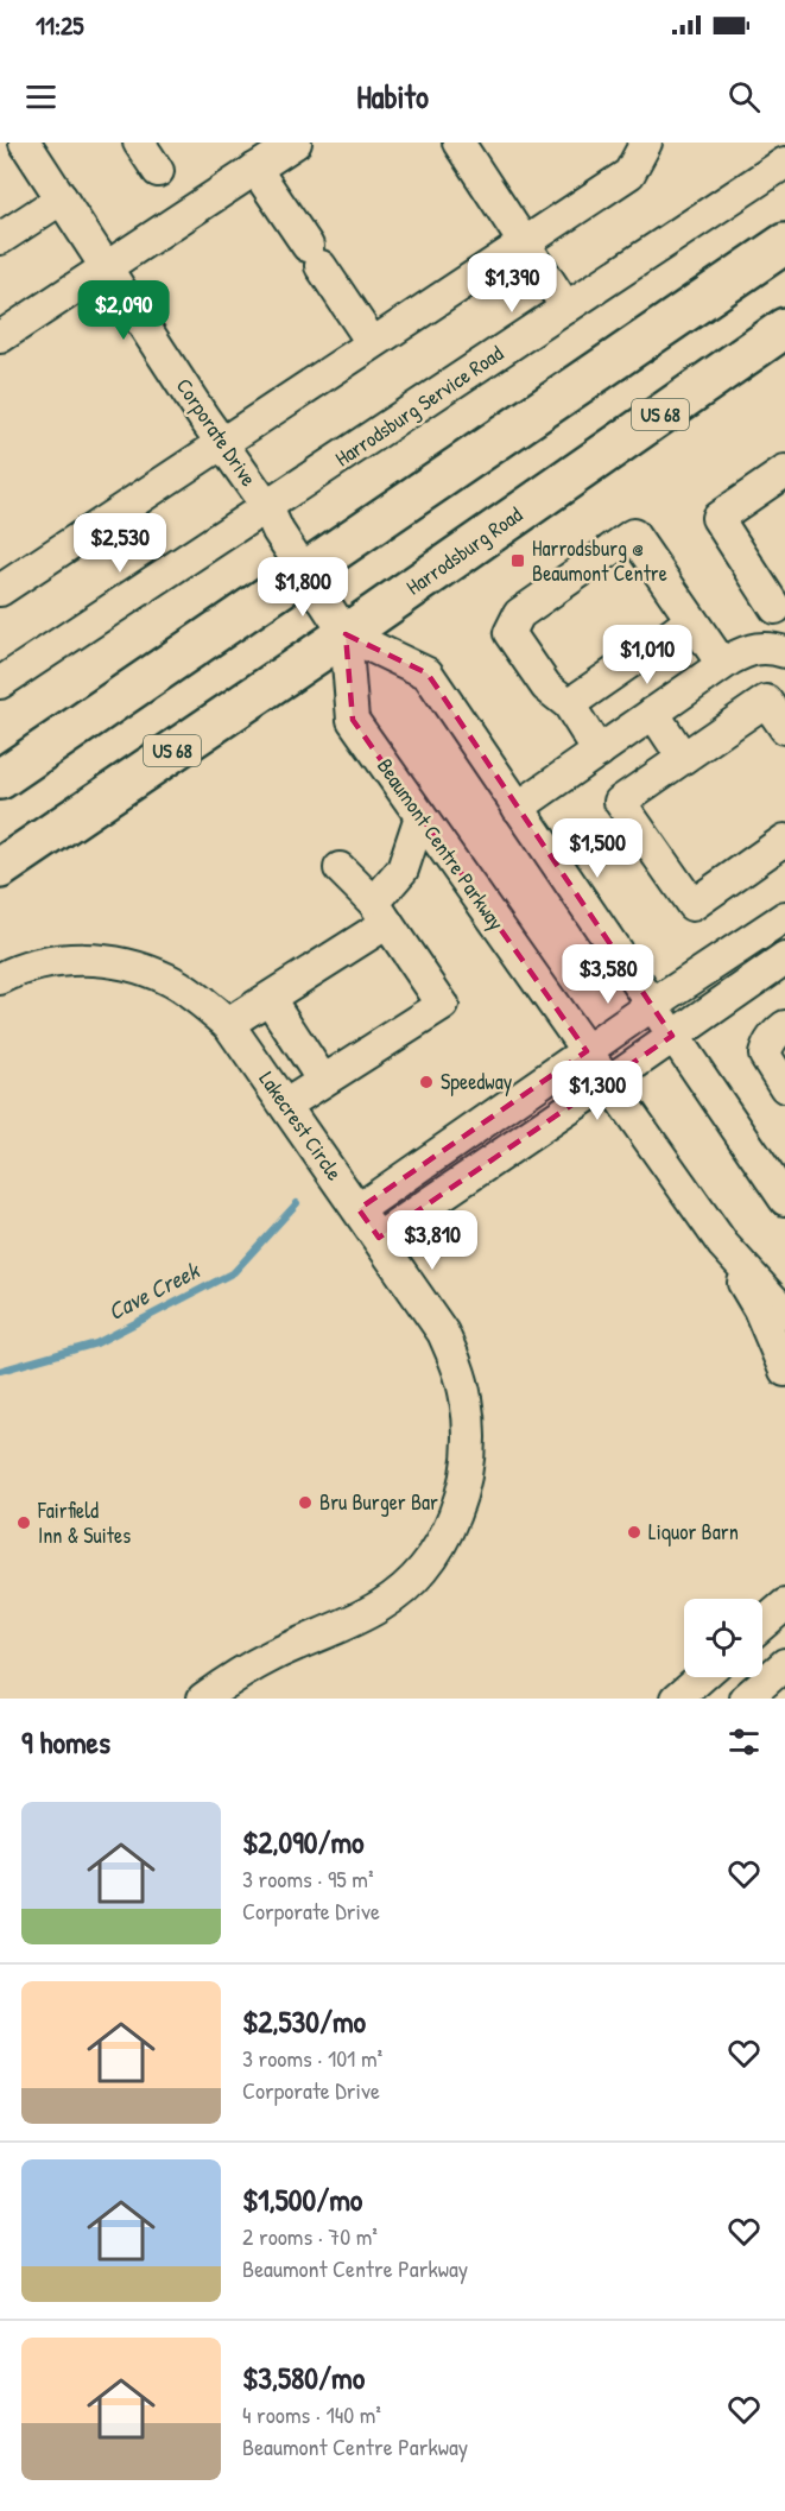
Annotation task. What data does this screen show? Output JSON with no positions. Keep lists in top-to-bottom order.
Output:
{
  "streets": {
    "main road": ["US 68", "Harrodsburg Road"],
    "street": [
      "Harrodsburg Service Road",
      "Corporate Drive",
      "Beaumont Centre Parkway",
      "Lakecrest Circle"
    ]
  },
  "crossings": [
    ["Harrodsburg Service Road", "Corporate Drive"],
    ["Corporate Drive", "Beaumont Centre Parkway"],
    ["Harrodsburg Road", "Beaumont Centre Parkway"]
  ],
  "water": ["Cave Creek"],
  "places": {
    "transit": ["Harrodsburg @ Beaumont Centre"],
    "other": [
      "Speedway",
      "Bru Burger Bar",
      "Fairfield Inn & Suites",
      "Liquor Barn"
    ]
  },
  "page": {
    "status": "11:25",
    "header": "Habito",
    "price": [
      "$1,390",
      "$2,090",
      "$2,530",
      "$1,800",
      "$1,010",
      "$1,500",
      "$3,580",
      "$1,300",
      "$3,810"
    ],
    "heading": "9 homes",
    "list": [
      {
        "name": "$2,090/mo",
        "note": "3 rooms · 95 m² · Corporate Drive"
      },
      {
        "name": "$2,530/mo",
        "note": "3 rooms · 101 m² · Corporate Drive"
      },
      {
        "name": "$1,500/mo",
        "note": "2 rooms · 70 m² · Beaumont Centre Parkway"
      },
      {
        "name": "$3,580/mo",
        "note": "4 rooms · 140 m² · Beaumont Centre Parkway"
      }
    ]
  }
}
